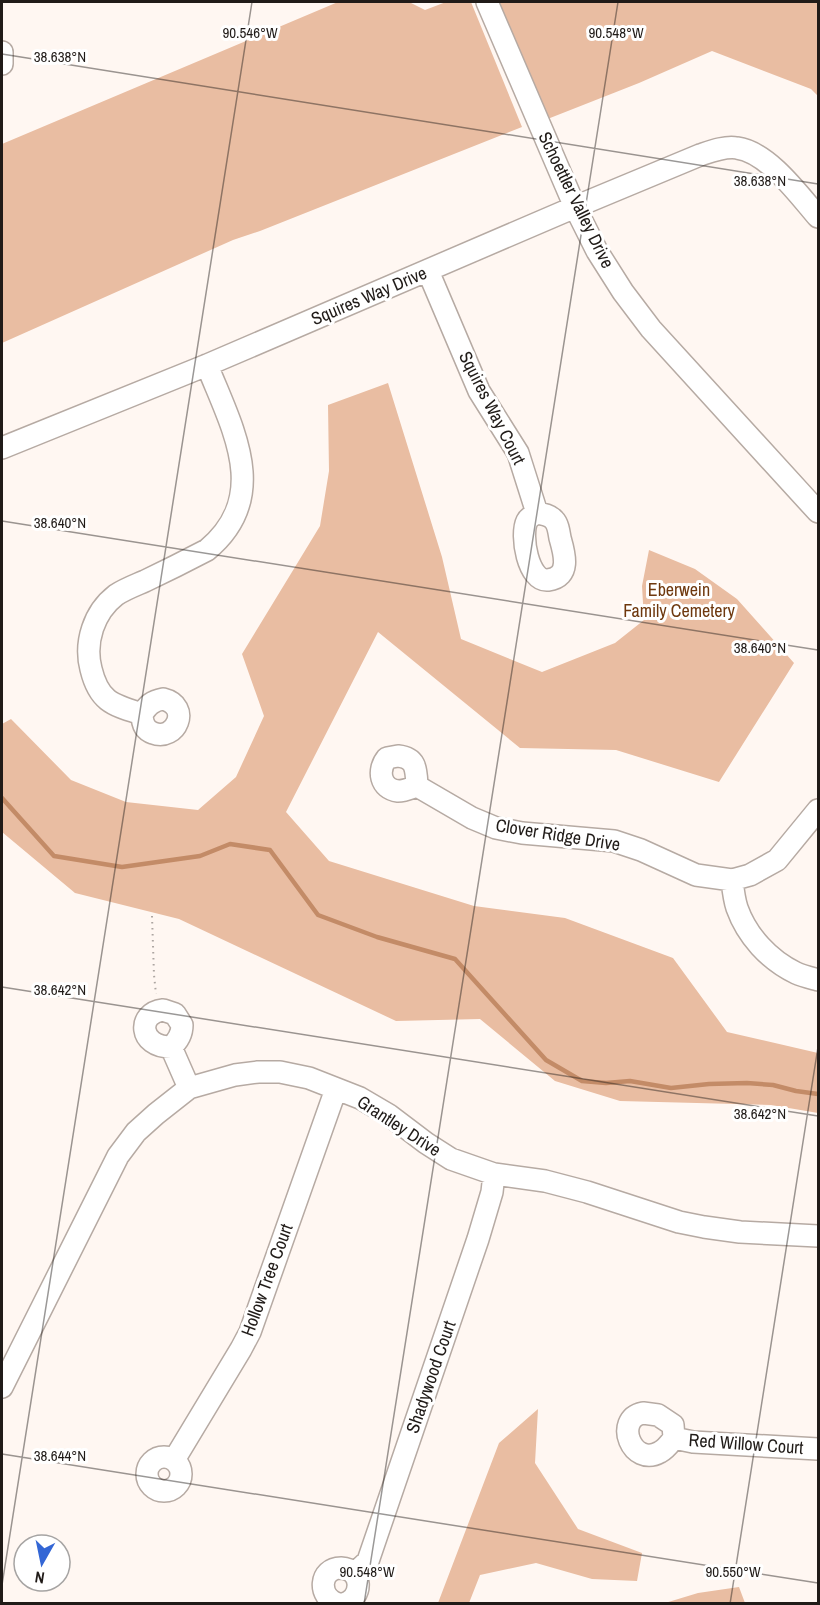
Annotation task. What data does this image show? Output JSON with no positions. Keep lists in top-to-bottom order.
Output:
{
  "streets": {
    "street": [
      "Schoettler Valley Drive",
      "Squires Way Drive",
      "Squires Way Court",
      "Clover Ridge Drive",
      "Grantley Drive",
      "Hollow Tree Court",
      "Shadywood Court",
      "Red Willow Court"
    ]
  },
  "crossings": [
    ["Schoettler Valley Drive", "Squires Way Drive"],
    ["Squires Way Drive", "Squires Way Court"],
    ["Grantley Drive", "Hollow Tree Court"],
    ["Grantley Drive", "Shadywood Court"]
  ],
  "parks": ["Eberwein Family Cemetery"],
  "north": "bottom",
  "coordinates": [
    "90.546°W",
    "90.548°W",
    "38.638°N",
    "38.640°N",
    "38.642°N",
    "38.644°N",
    "90.550°W"
  ]
}
